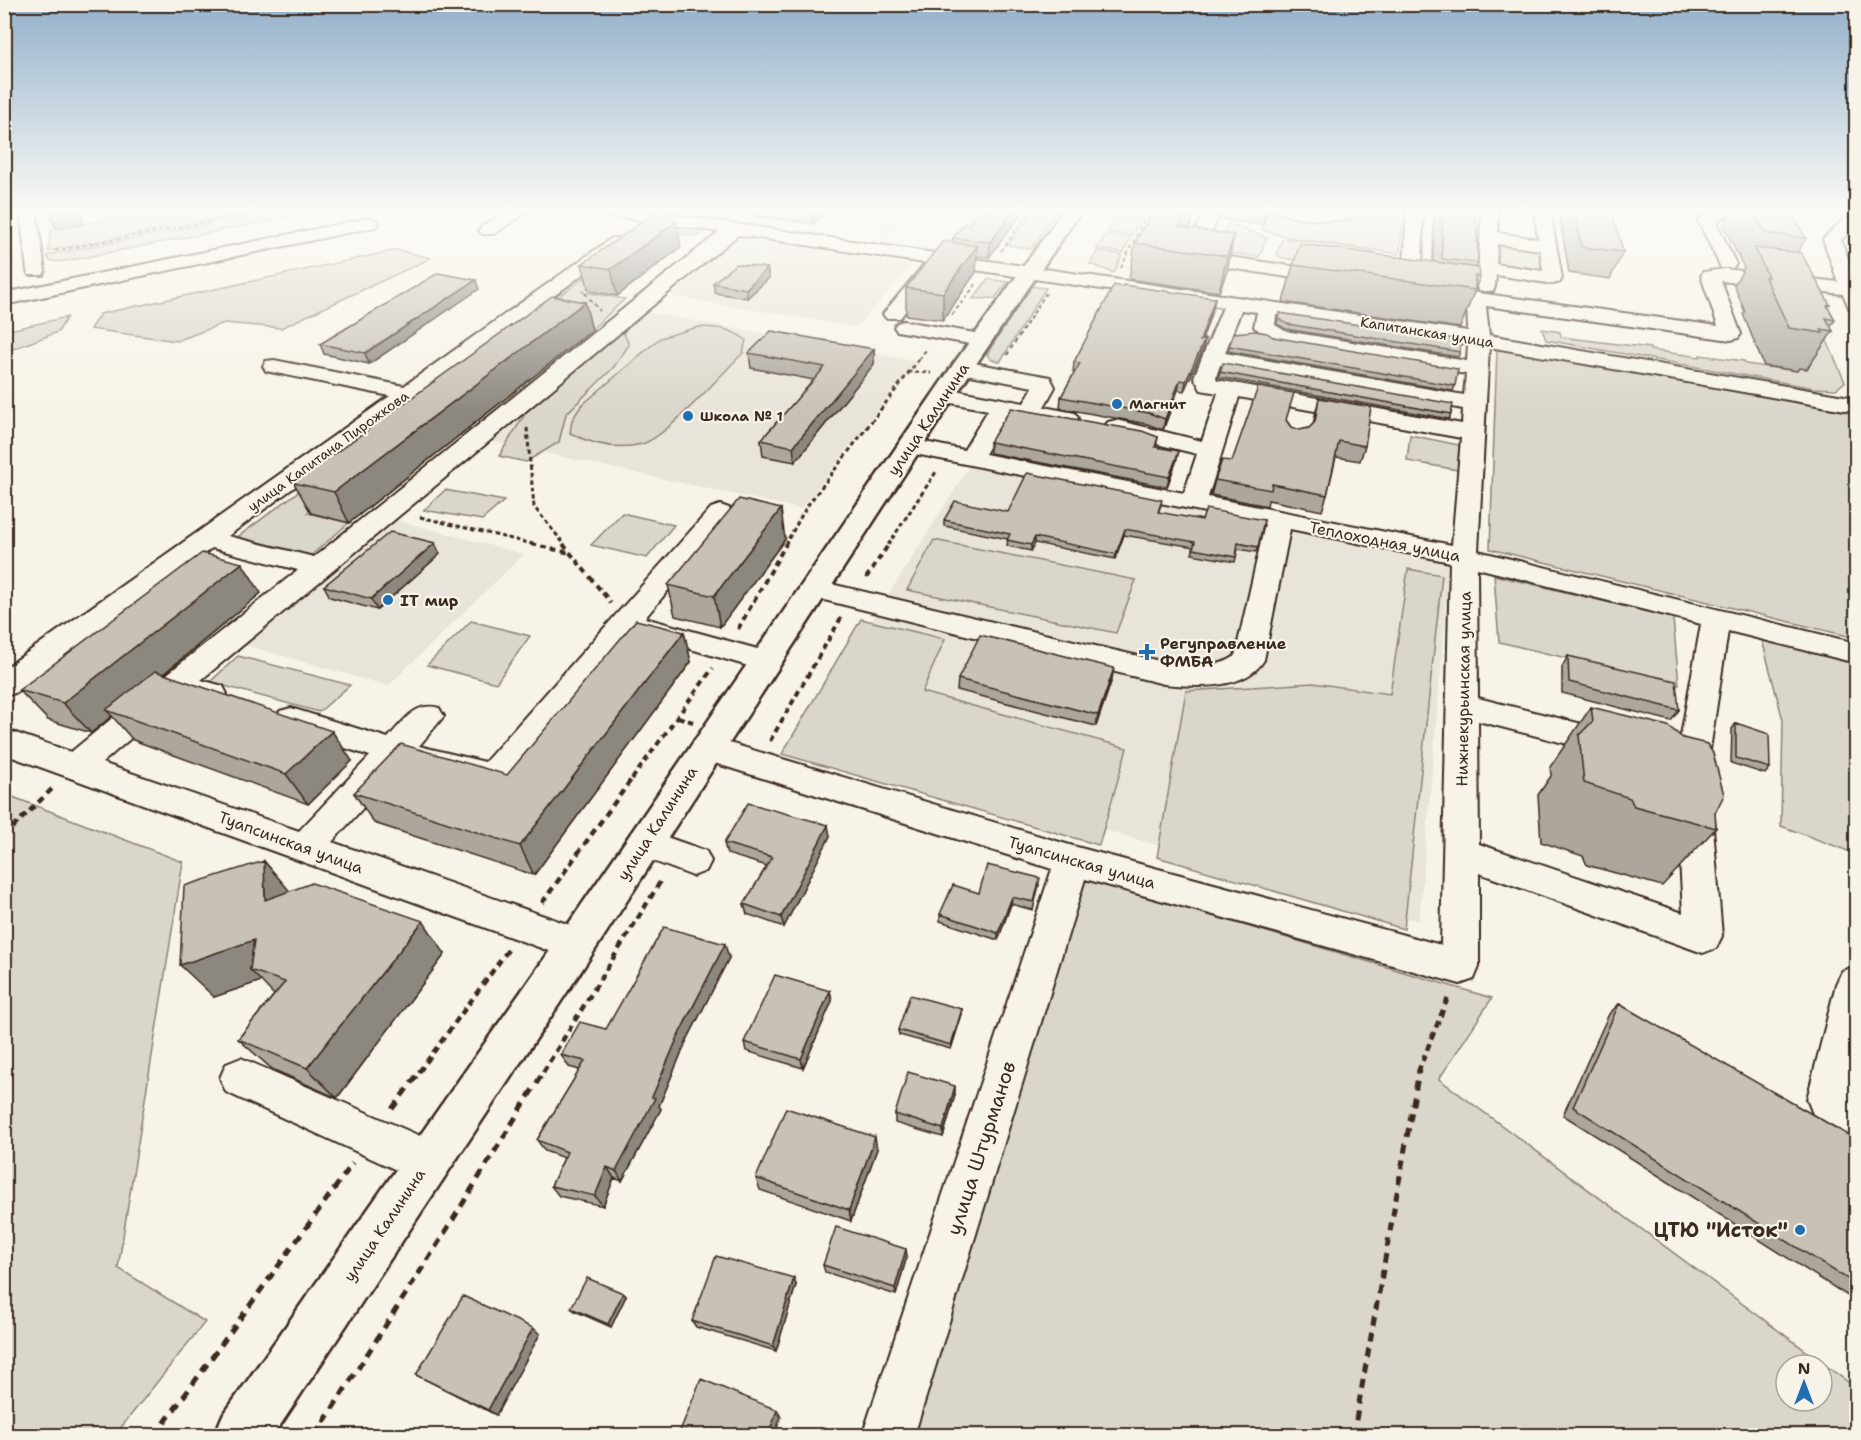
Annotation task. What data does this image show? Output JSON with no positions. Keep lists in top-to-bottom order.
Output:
{
  "streets": {
    "main road": ["улица Калинина"],
    "street": [
      "Капитанская улица",
      "улица Капитана Пирожкова",
      "Теплоходная улица",
      "Нижнекурьинская улица",
      "Туапсинская улица",
      "улица Штурманов"
    ]
  },
  "crossings": [
    ["Капитанская улица", "Нижнекурьинская улица"],
    ["улица Калинина", "Теплоходная улица"],
    ["улица Калинина", "Туапсинская улица"],
    ["Теплоходная улица", "Нижнекурьинская улица"],
    ["Нижнекурьинская улица", "Туапсинская улица"],
    ["Туапсинская улица", "улица Штурманов"]
  ],
  "places": {
    "other": [
      "Магнит",
      "Школа № 1",
      "IT мир",
      "ЦТЮ \"Исток\""
    ],
    "health": ["Регуправление ФМБА"]
  },
  "north": "top"
}
